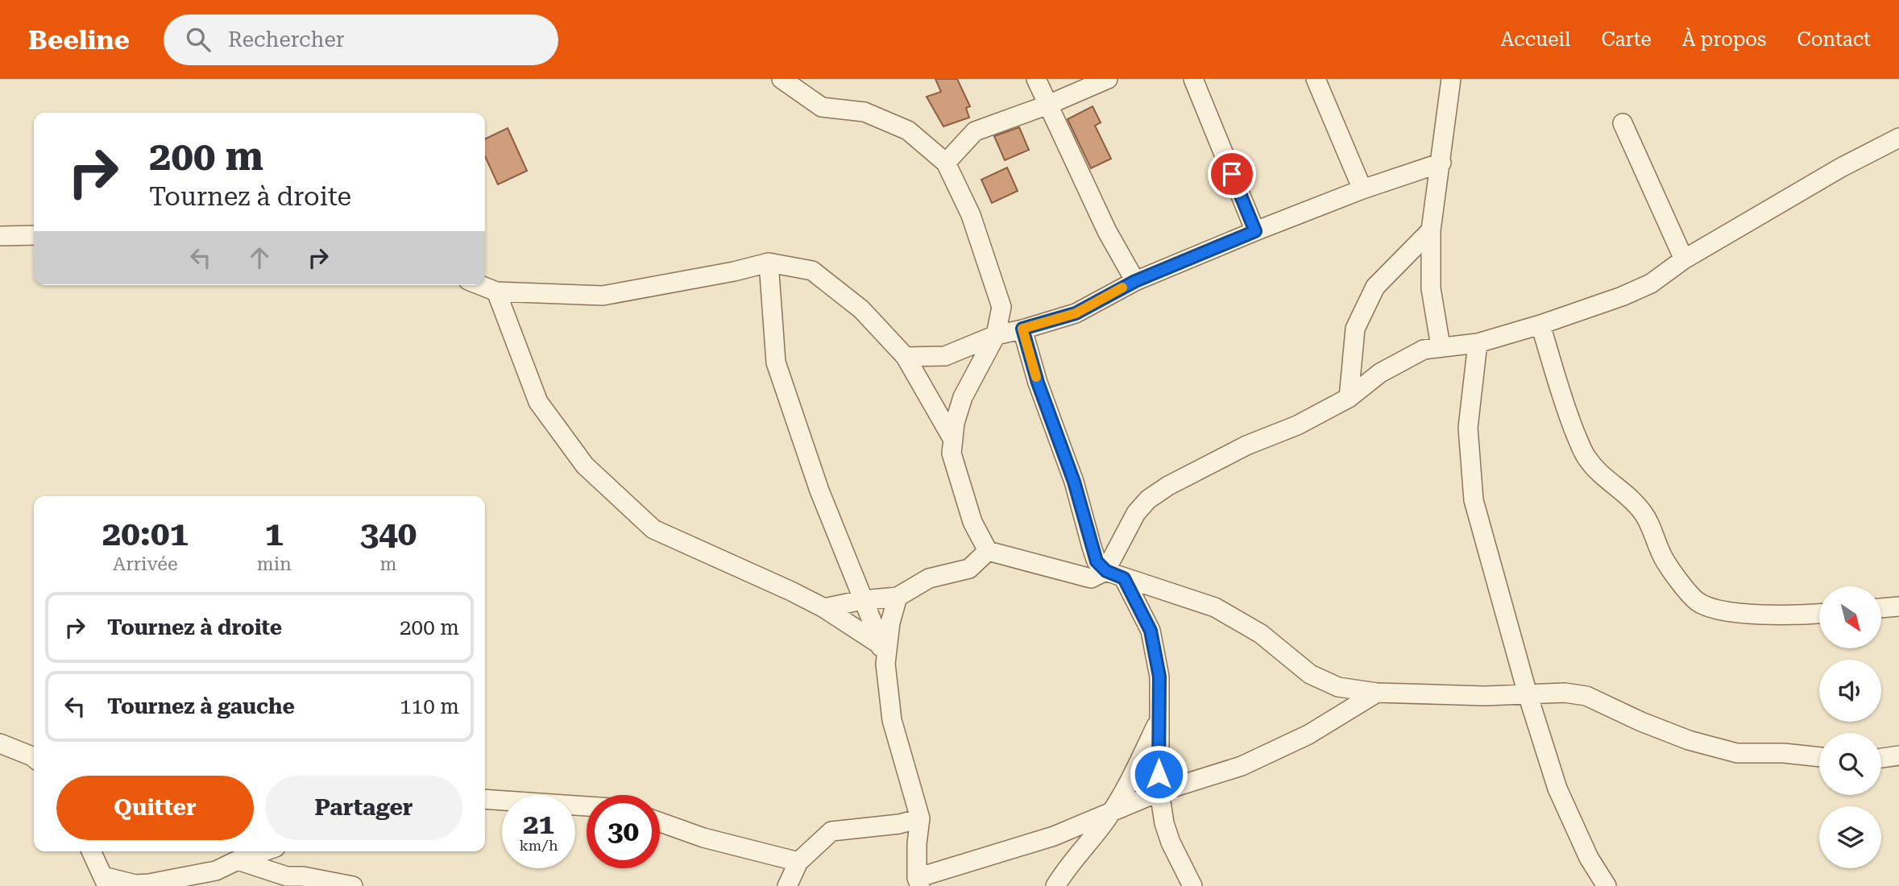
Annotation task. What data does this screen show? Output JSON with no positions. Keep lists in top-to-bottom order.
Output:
{
  "north": "bottom right",
  "page": {
    "header": "Beeline",
    "search": "Rechercher",
    "nav": [
      "Accueil",
      "Carte",
      "À propos",
      "Contact"
    ],
    "turn": ["200 m", "Tournez à droite"],
    "eta": [
      "20:01",
      "Arrivée",
      "1",
      "min",
      "340",
      "m"
    ],
    "list": [
      {
        "name": "Tournez à droite",
        "value": "200 m"
      },
      {
        "name": "Tournez à gauche",
        "value": "110 m"
      }
    ],
    "buttons": ["Quitter", "Partager"],
    "speed": "21 km/h",
    "limit": "30"
  }
}
